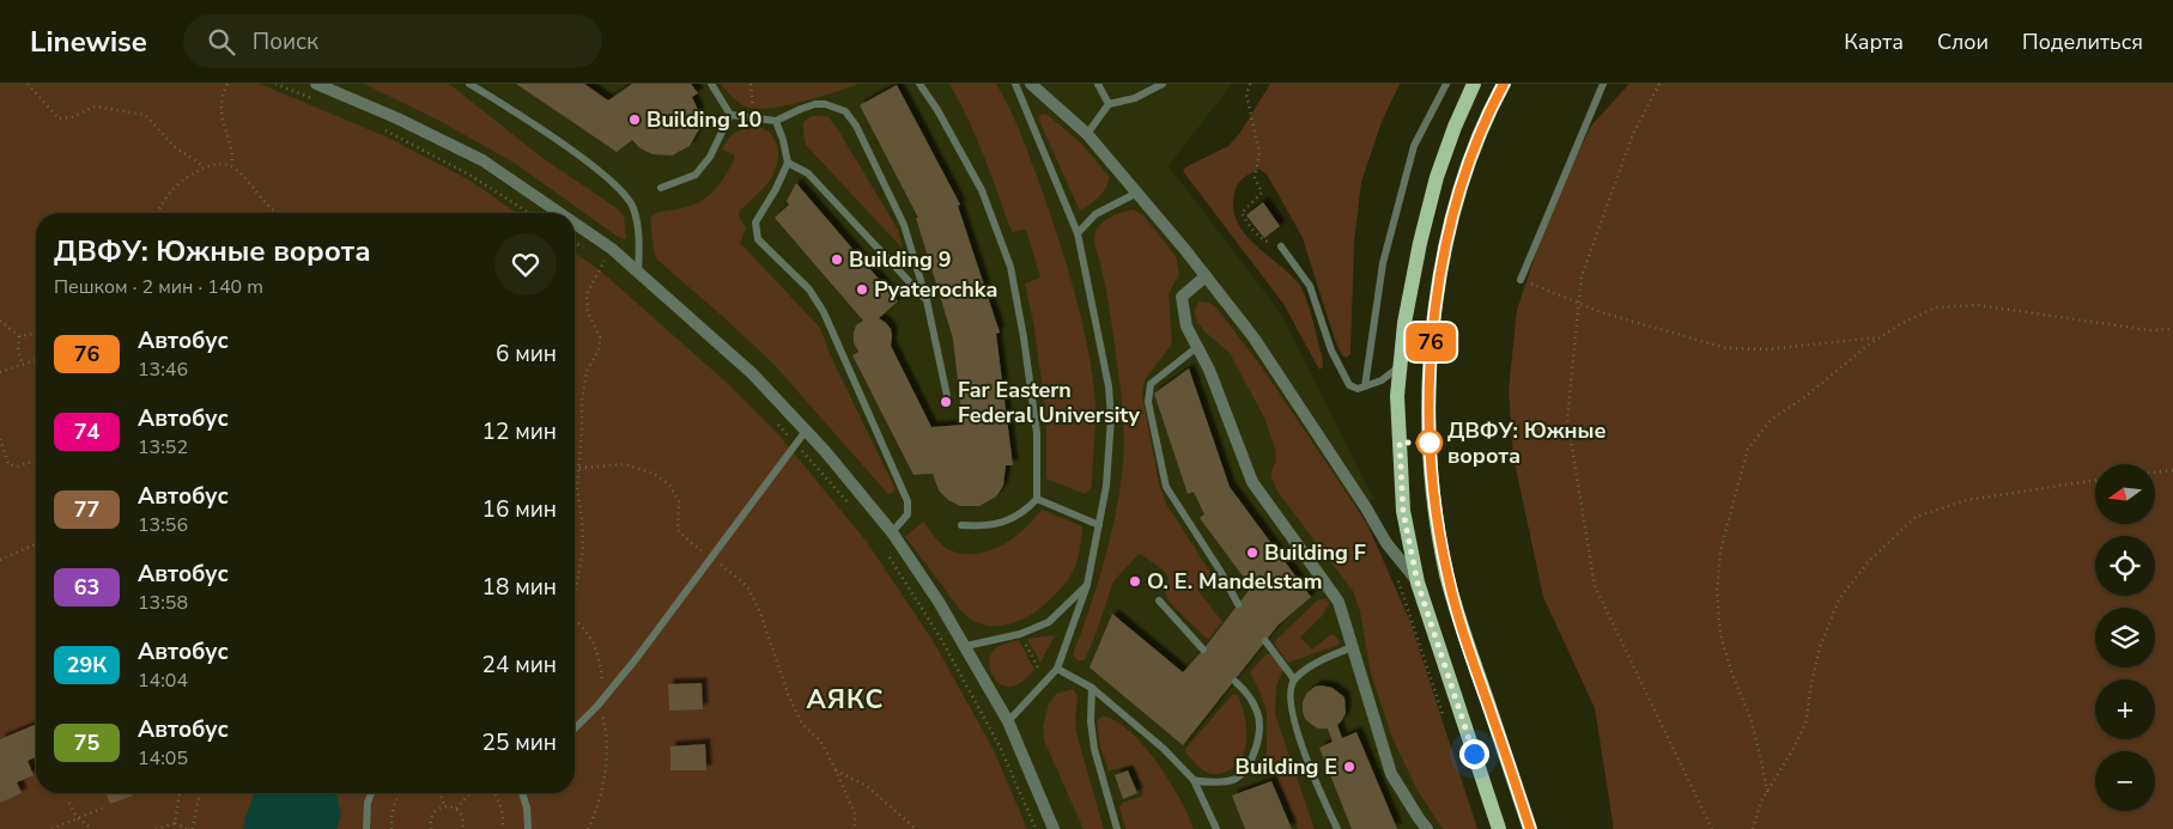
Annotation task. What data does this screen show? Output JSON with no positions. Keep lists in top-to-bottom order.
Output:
{
  "districts": ["АЯКС"],
  "places": [
    "Building 10",
    "Building 9",
    "Pyaterochka",
    "Far Eastern Federal University",
    "ДВФУ: Южные ворота",
    "Building F",
    "O. E. Mandelstam",
    "Building E"
  ],
  "lines": ["bus line 76"],
  "north": "left",
  "page": {
    "header": "Linewise",
    "search": "Поиск",
    "nav": ["Карта", "Слои", "Поделиться"],
    "on_map": "76",
    "heading": ["ДВФУ: Южные ворота", "Пешком · 2 мин · 140 m"],
    "list": [
      {
        "mark": "76",
        "name": "Автобус",
        "note": "13:46",
        "value": "6 мин"
      },
      {
        "mark": "74",
        "name": "Автобус",
        "note": "13:52",
        "value": "12 мин"
      },
      {
        "mark": "77",
        "name": "Автобус",
        "note": "13:56",
        "value": "16 мин"
      },
      {
        "mark": "63",
        "name": "Автобус",
        "note": "13:58",
        "value": "18 мин"
      },
      {
        "mark": "29К",
        "name": "Автобус",
        "note": "14:04",
        "value": "24 мин"
      },
      {
        "mark": "75",
        "name": "Автобус",
        "note": "14:05",
        "value": "25 мин"
      }
    ],
    "map_buttons": ["+", "−"]
  }
}
